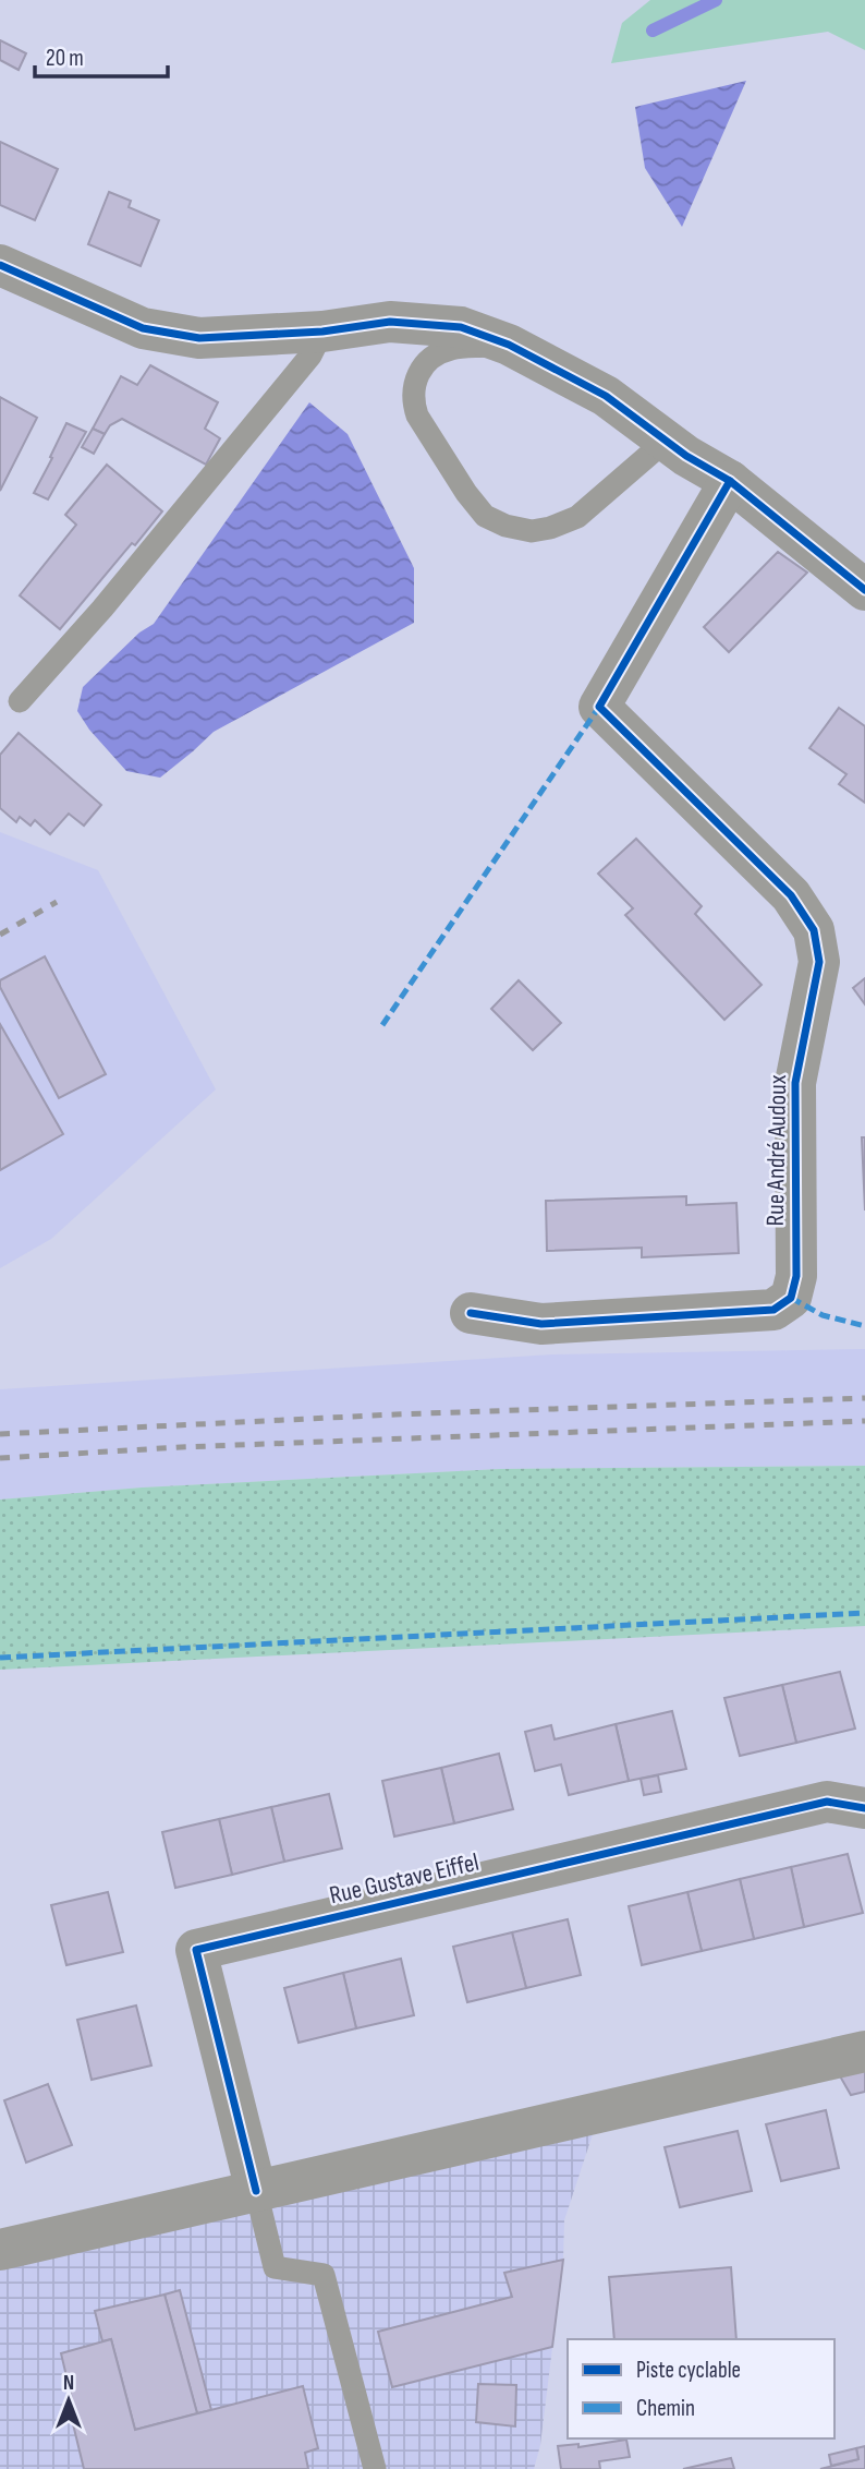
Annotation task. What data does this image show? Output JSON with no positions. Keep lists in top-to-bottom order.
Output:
{
  "streets": {
    "street": ["Rue André Audoux", "Rue Gustave Eiffel"]
  },
  "legend": ["Piste cyclable", "Chemin"],
  "scale_bar": "20 m",
  "north": "top"
}
